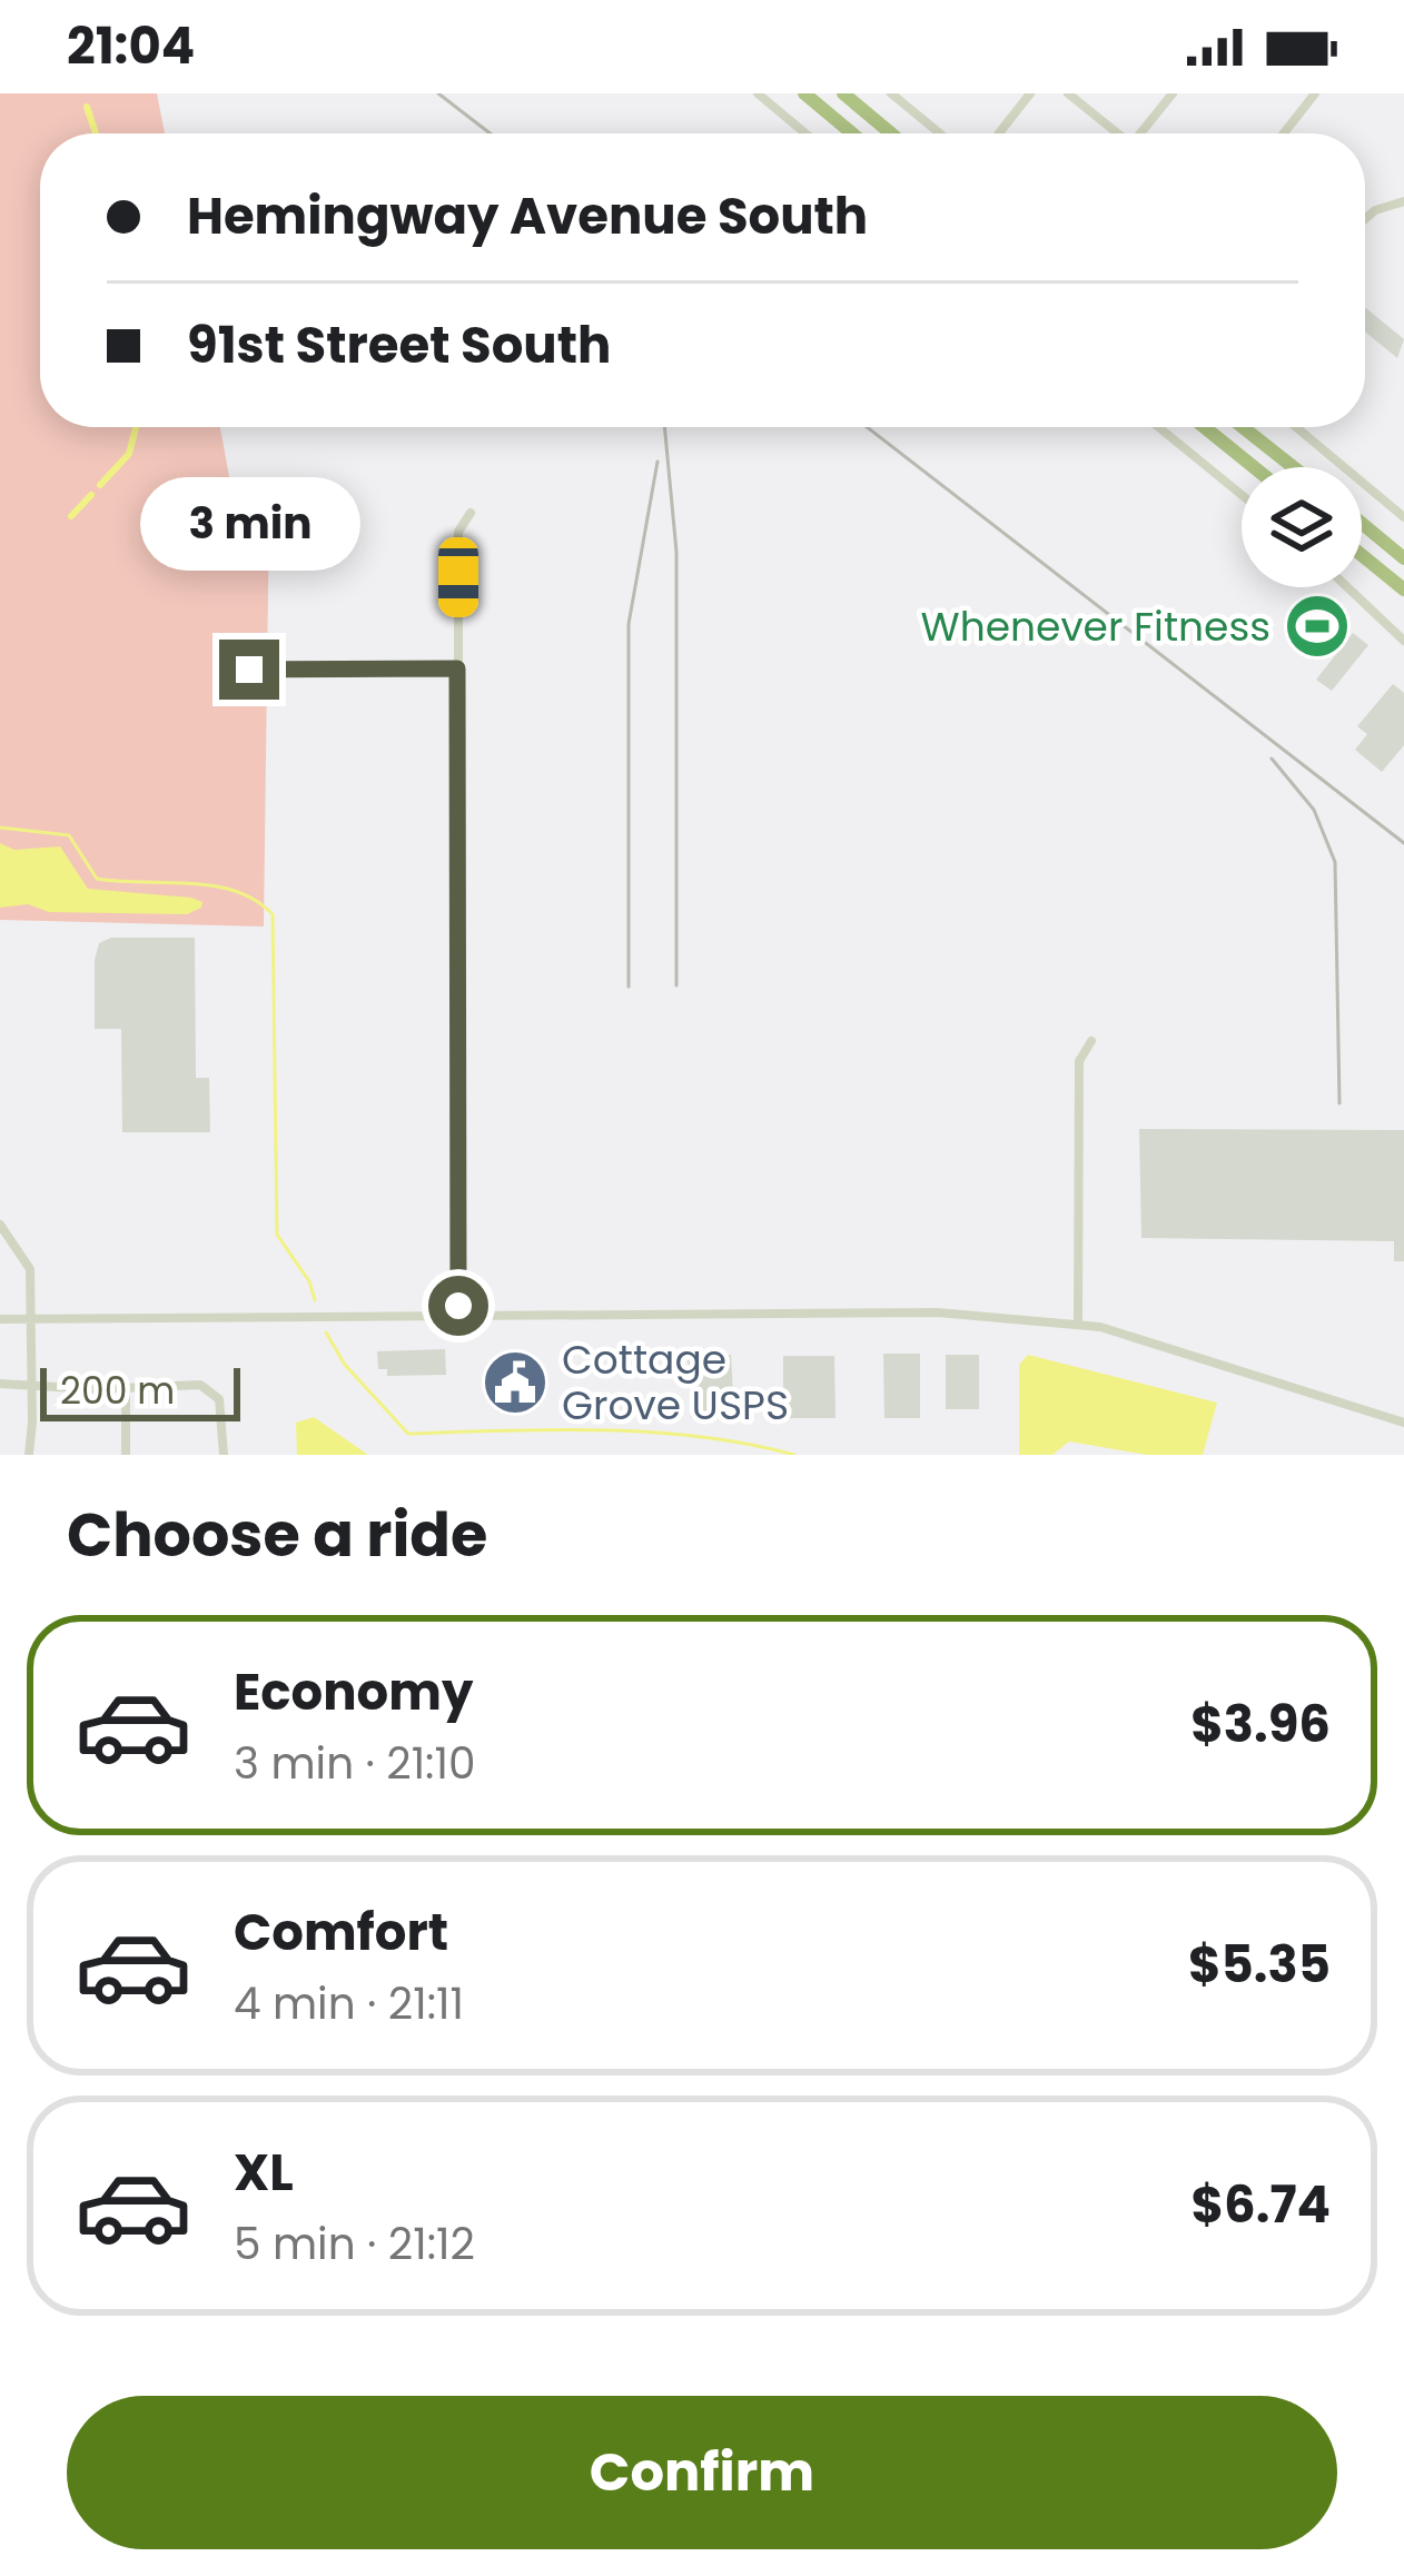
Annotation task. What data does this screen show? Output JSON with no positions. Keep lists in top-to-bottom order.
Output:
{
  "places": {
    "sports": ["Whenever Fitness"],
    "public building": ["Cottage Grove USPS"]
  },
  "scale_bar": "200 m",
  "page": {
    "status": "21:04",
    "banner": ["Hemingway Avenue South", "91st Street South"],
    "bubble": "3 min",
    "scale": "200 m",
    "heading": "Choose a ride",
    "list": [
      {
        "name": "Economy",
        "note": "3 min · 21:10",
        "value": "$3.96"
      },
      {
        "name": "Comfort",
        "note": "4 min · 21:11",
        "value": "$5.35"
      },
      {
        "name": "XL",
        "note": "5 min · 21:12",
        "value": "$6.74"
      }
    ],
    "buttons": "Confirm"
  }
}
